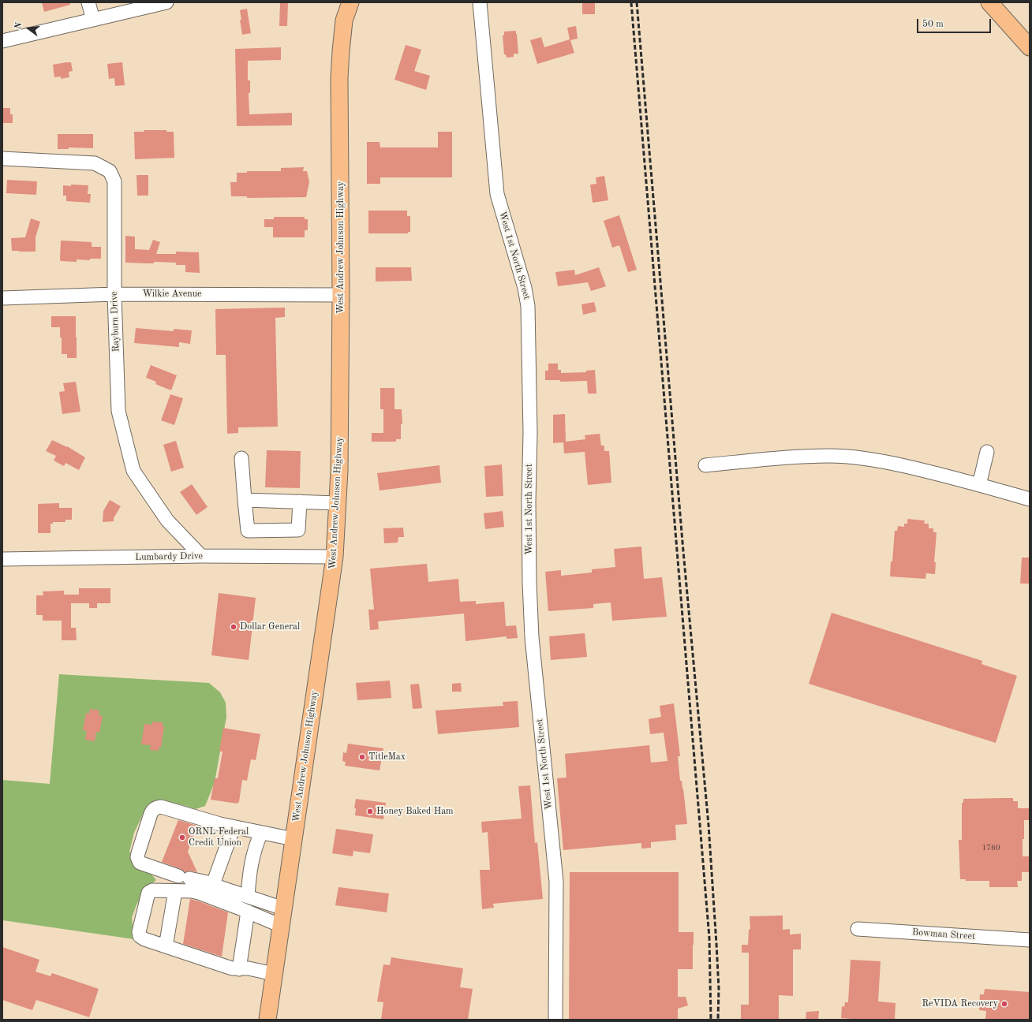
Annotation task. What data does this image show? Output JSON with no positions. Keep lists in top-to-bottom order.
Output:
{
  "streets": {
    "main road": ["West Andrew Johnson Highway"],
    "street": [
      "West 1st North Street",
      "Wilkie Avenue",
      "Rayburn Drive",
      "Lumbardy Drive",
      "Bowman Street"
    ]
  },
  "crossings": [
    ["West Andrew Johnson Highway", "Wilkie Avenue"],
    ["West Andrew Johnson Highway", "Lumbardy Drive"],
    ["Wilkie Avenue", "Rayburn Drive"],
    ["Rayburn Drive", "Lumbardy Drive"]
  ],
  "places": [
    "Dollar General",
    "TitleMax",
    "Honey Baked Ham",
    "ORNL Federal Credit Union",
    "ReVIDA Recovery"
  ],
  "house_numbers": ["1760"],
  "scale_bar": "50 m",
  "north": "left"
}
